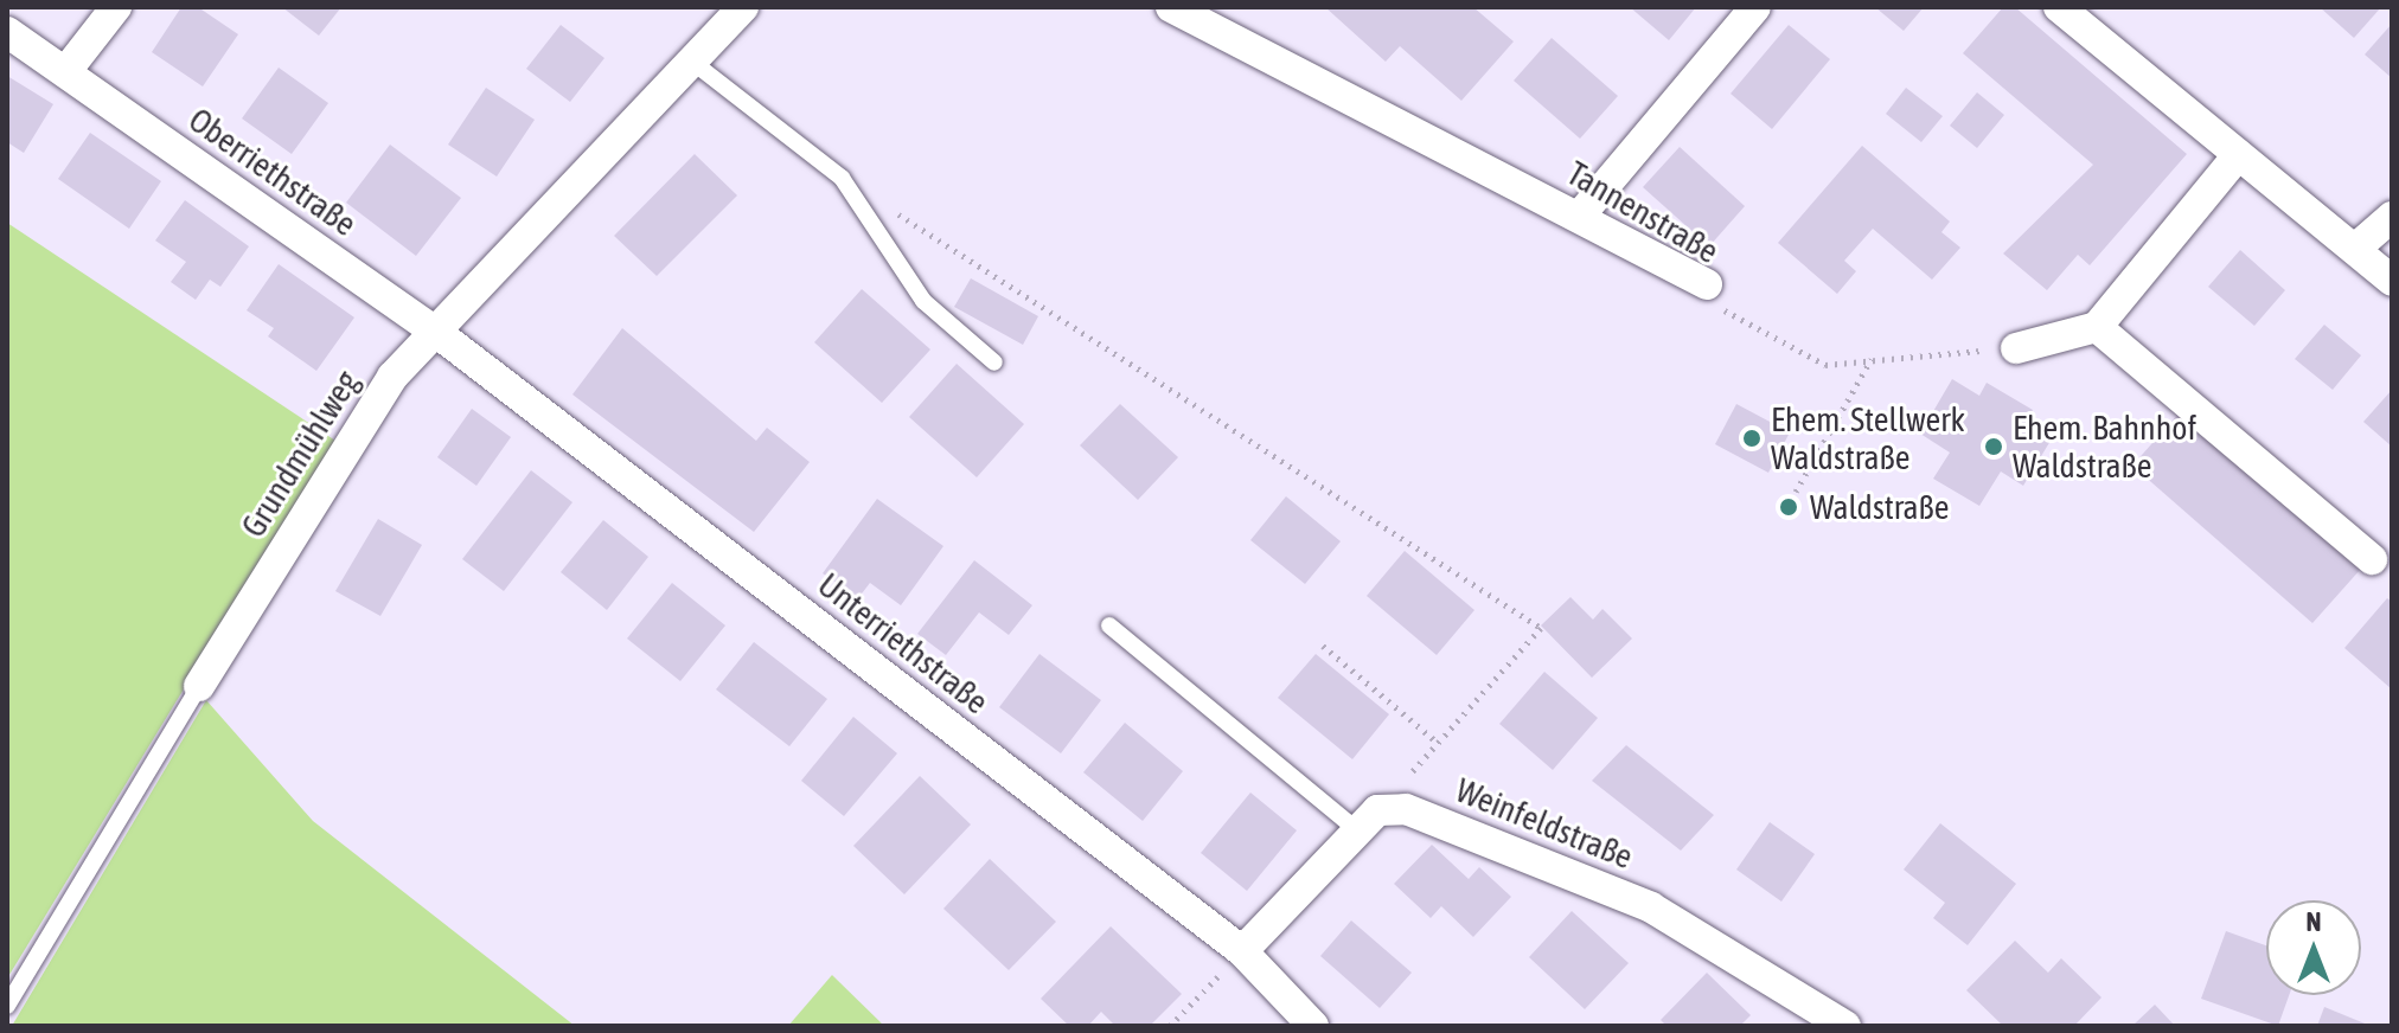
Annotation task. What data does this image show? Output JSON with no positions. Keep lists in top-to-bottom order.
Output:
{
  "streets": {
    "street": [
      "Oberriethstraße",
      "Tannenstraße",
      "Grundmühlweg",
      "Unterriethstraße",
      "Weinfeldstraße"
    ]
  },
  "crossings": [
    ["Oberriethstraße", "Grundmühlweg"],
    ["Oberriethstraße", "Unterriethstraße"],
    ["Grundmühlweg", "Unterriethstraße"]
  ],
  "places": ["Ehem. Stellwerk Waldstraße", "Ehem. Bahnhof Waldstraße", "Waldstraße"],
  "north": "top"
}
